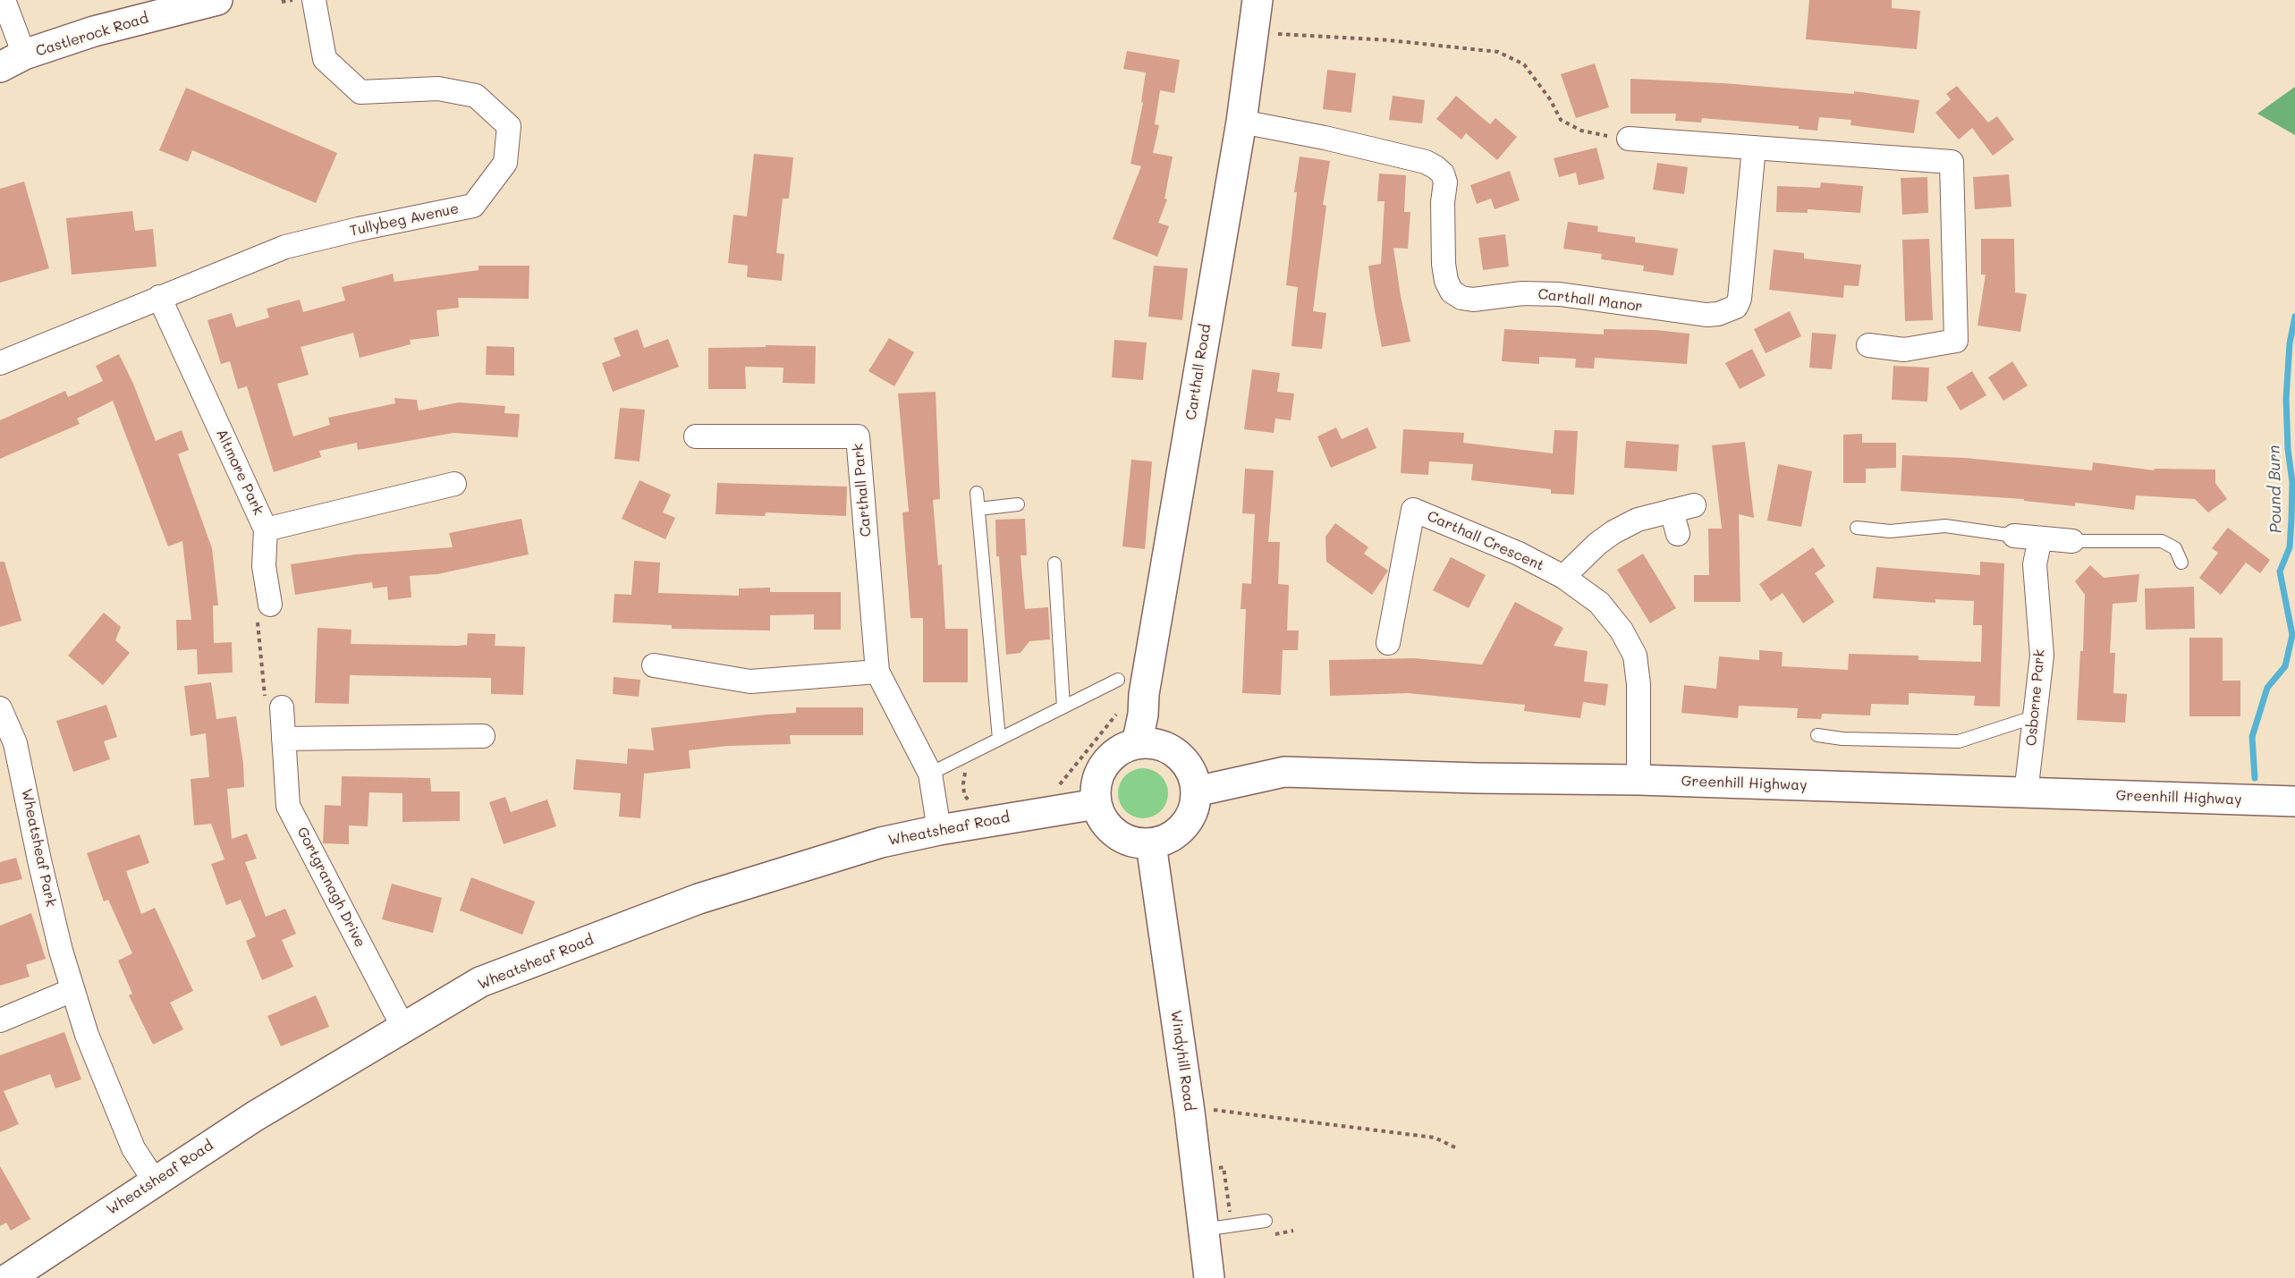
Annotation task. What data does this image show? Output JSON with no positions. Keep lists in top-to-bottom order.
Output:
{
  "streets": {
    "main road": [
      "Castlerock Road",
      "Carthall Road",
      "Greenhill Highway",
      "Wheatsheaf Road",
      "Windyhill Road"
    ],
    "street": [
      "Tullybeg Avenue",
      "Carthall Manor",
      "Altmore Park",
      "Carthall Park",
      "Carthall Crescent",
      "Osborne Park",
      "Wheatsheaf Park",
      "Gortgranagh Drive"
    ]
  },
  "crossings": [
    ["Tullybeg Avenue", "Altmore Park"],
    ["Carthall Manor", "Carthall Road"],
    ["Carthall Road", "Greenhill Highway"],
    ["Carthall Road", "Wheatsheaf Road"],
    ["Carthall Road", "Windyhill Road"],
    ["Carthall Park", "Wheatsheaf Road"],
    ["Carthall Crescent", "Greenhill Highway"],
    ["Osborne Park", "Greenhill Highway"],
    ["Greenhill Highway", "Wheatsheaf Road"],
    ["Greenhill Highway", "Windyhill Road"],
    ["Wheatsheaf Road", "Wheatsheaf Park"],
    ["Wheatsheaf Road", "Gortgranagh Drive"],
    ["Wheatsheaf Road", "Windyhill Road"]
  ],
  "water": ["Pound Burn"]
}
